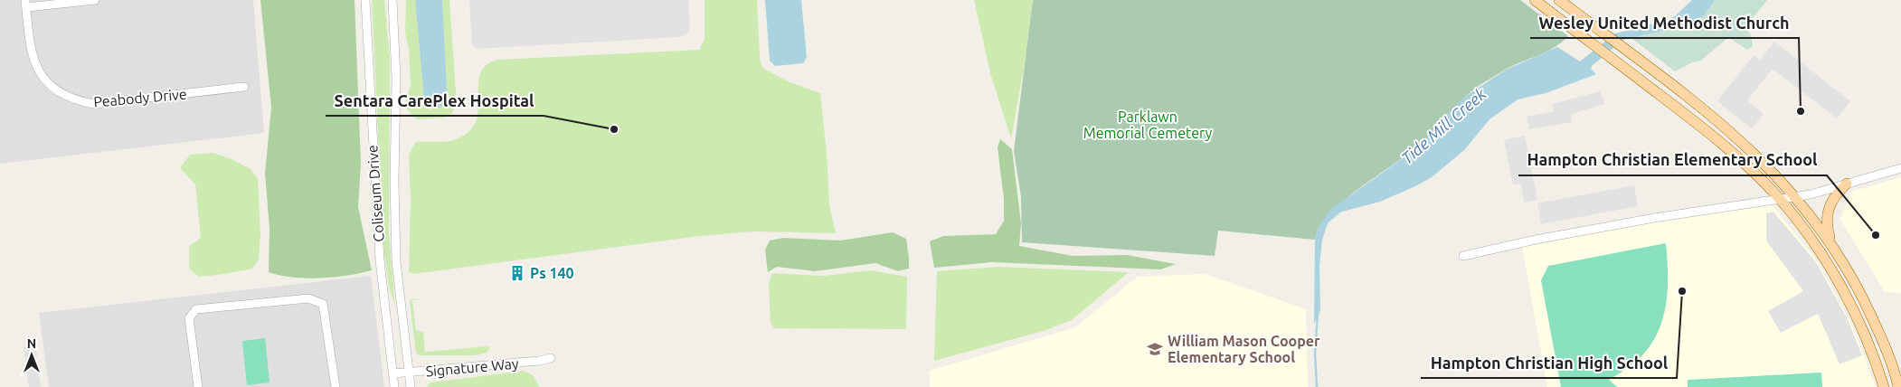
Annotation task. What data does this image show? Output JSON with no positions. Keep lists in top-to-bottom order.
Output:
{
  "streets": {
    "street": ["Peabody Drive", "Coliseum Drive", "Signature Way"]
  },
  "crossings": [
    ["Coliseum Drive", "Signature Way"]
  ],
  "water": ["Tide Mill Creek"],
  "parks": ["Parklawn Memorial Cemetery"],
  "places": {
    "other": [
      "Wesley United Methodist Church",
      "Sentara CarePlex Hospital",
      "Hampton Christian Elementary School",
      "Hampton Christian High School"
    ],
    "building": ["Ps 140"],
    "school or university": ["William Mason Cooper Elementary School"]
  },
  "north": "top"
}
